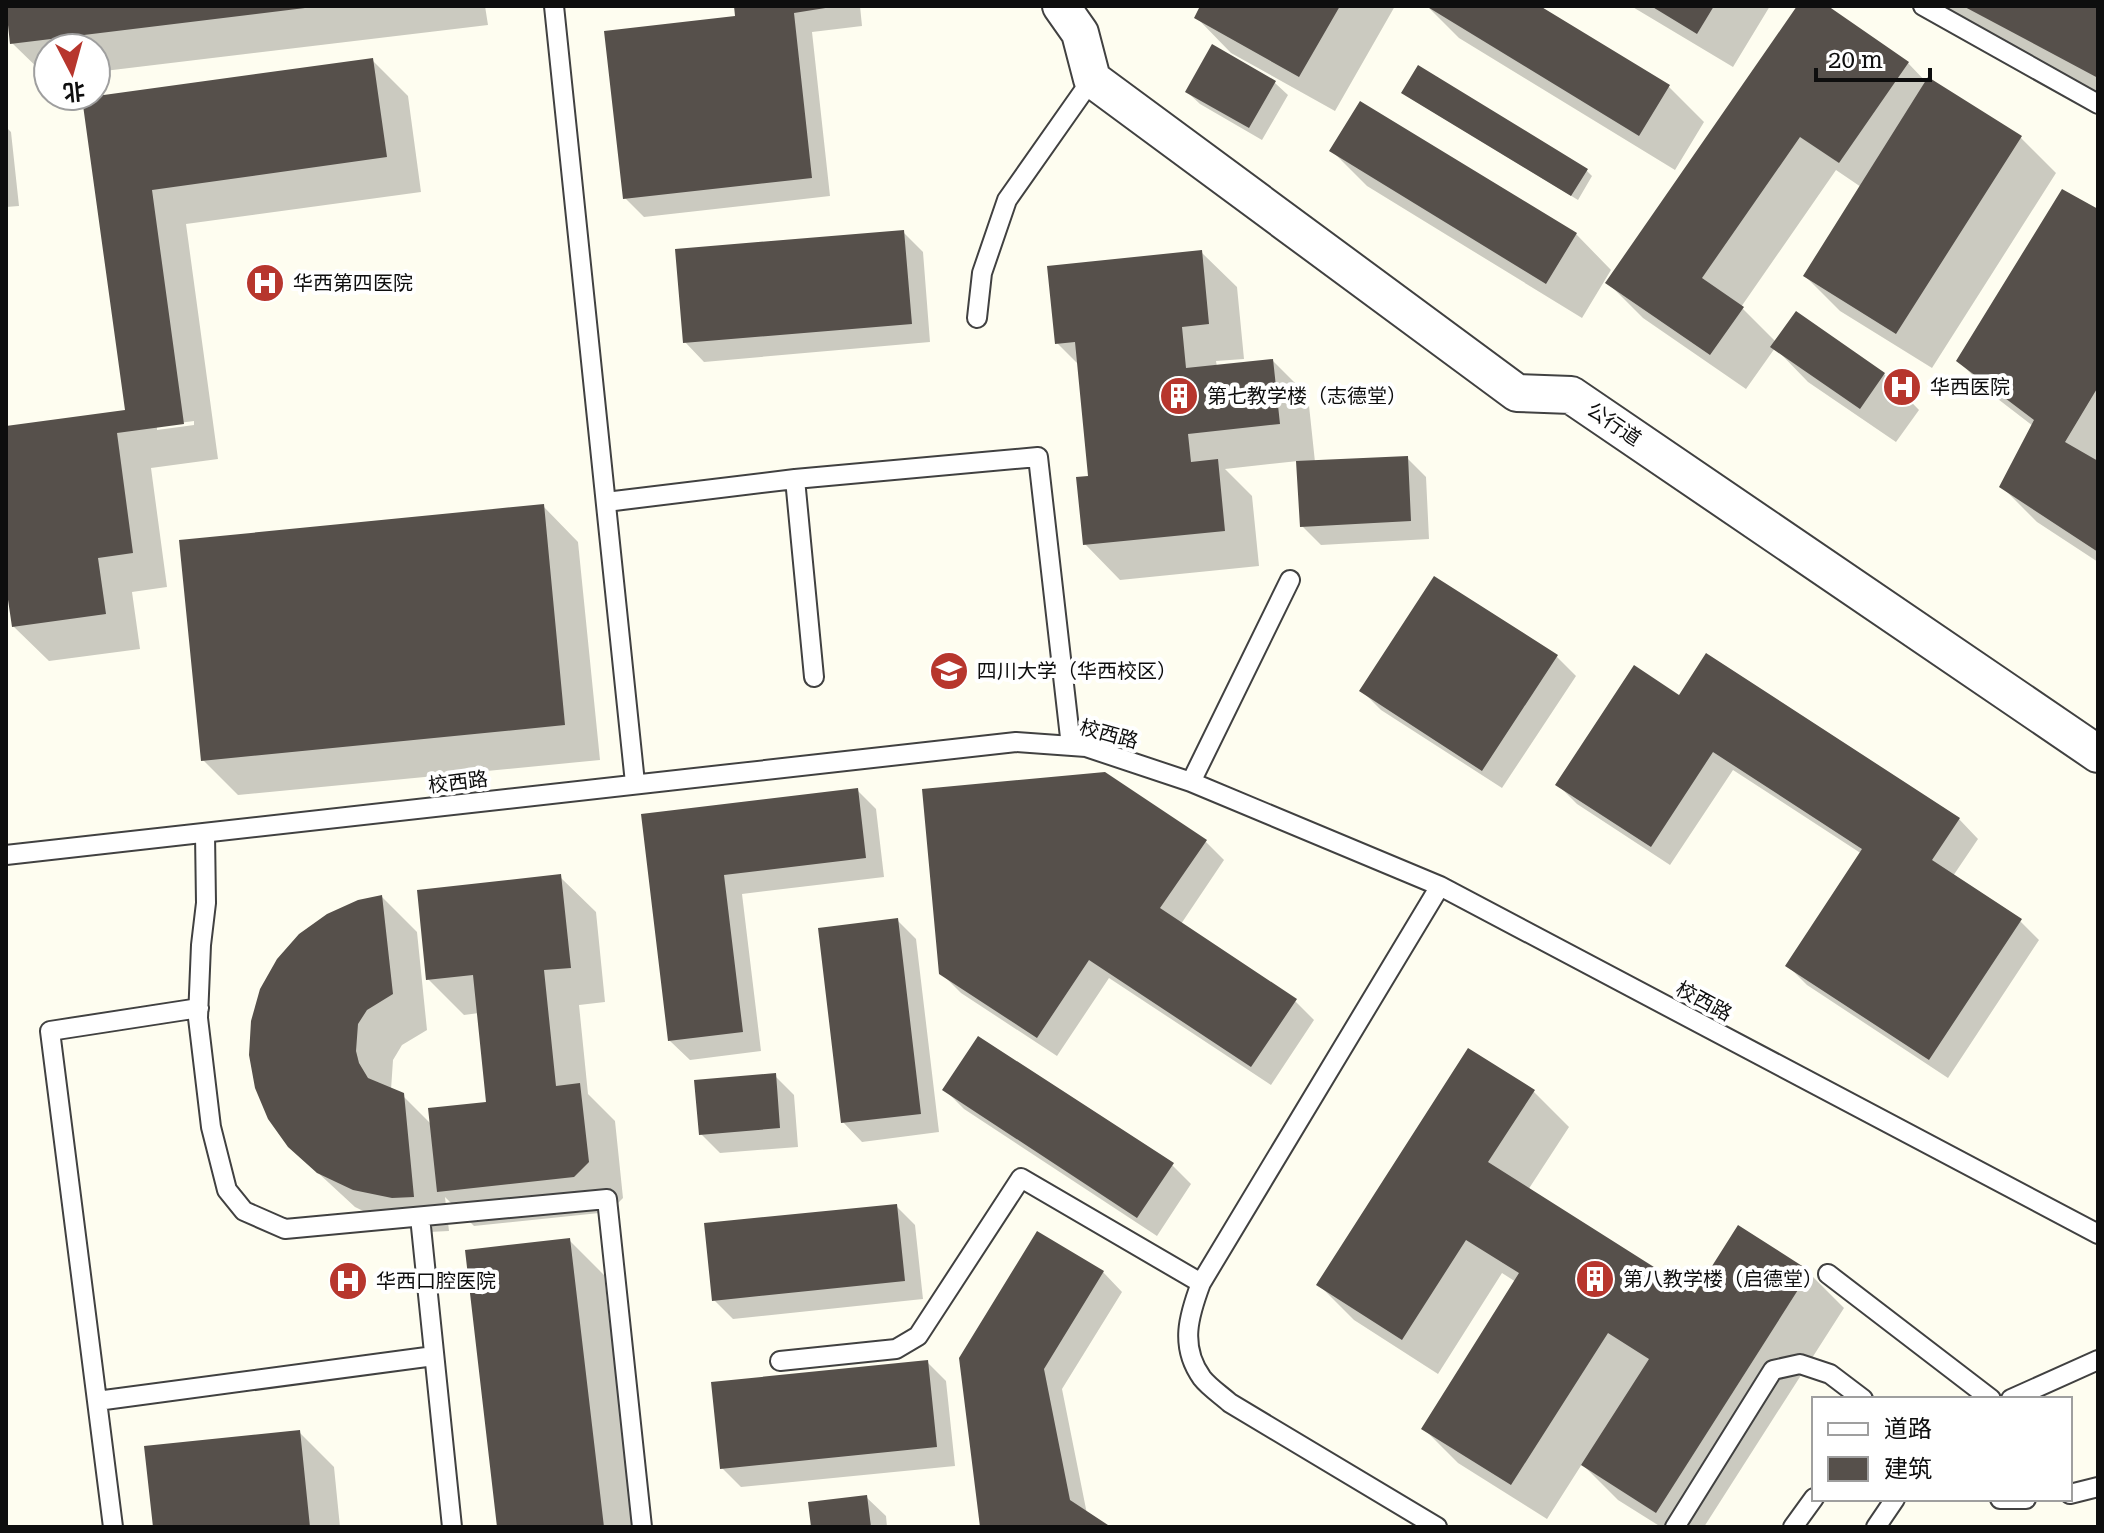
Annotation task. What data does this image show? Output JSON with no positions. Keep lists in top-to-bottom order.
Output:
{
  "streets": {
    "street": ["公行道"],
    "lane": ["校西路"]
  },
  "places": {
    "hospital": ["华西第四医院", "华西医院", "华西口腔医院"],
    "building": ["第七教学楼（志德堂）", "第八教学楼（启德堂）"],
    "school or university": ["四川大学（华西校区）"]
  },
  "legend": ["道路", "建筑"],
  "scale_bar": "20 m",
  "north": "bottom"
}
